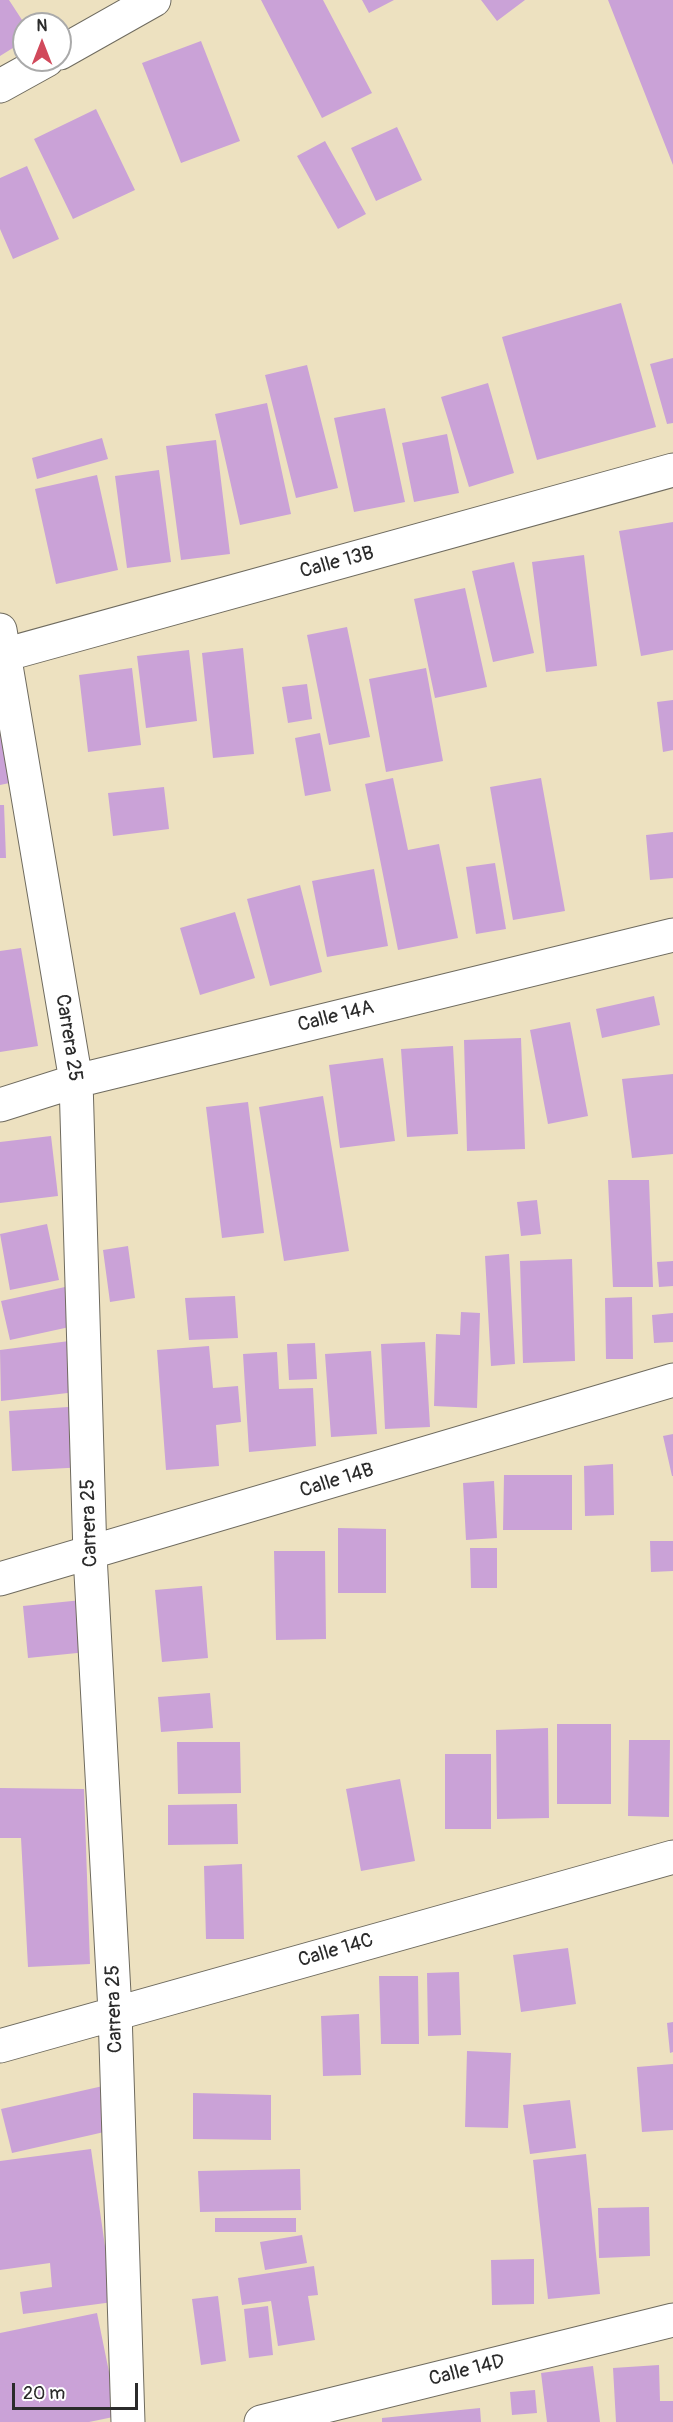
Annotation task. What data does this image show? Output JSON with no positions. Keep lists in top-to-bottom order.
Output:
{
  "streets": {
    "street": [
      "Calle 13B",
      "Calle 14A",
      "Carrera 25",
      "Calle 14B",
      "Calle 14C",
      "Calle 14D"
    ]
  },
  "crossings": [
    ["Calle 13B", "Carrera 25"],
    ["Calle 14A", "Carrera 25"],
    ["Carrera 25", "Calle 14B"],
    ["Carrera 25", "Calle 14C"]
  ],
  "scale_bar": "20 m",
  "north": "top"
}
